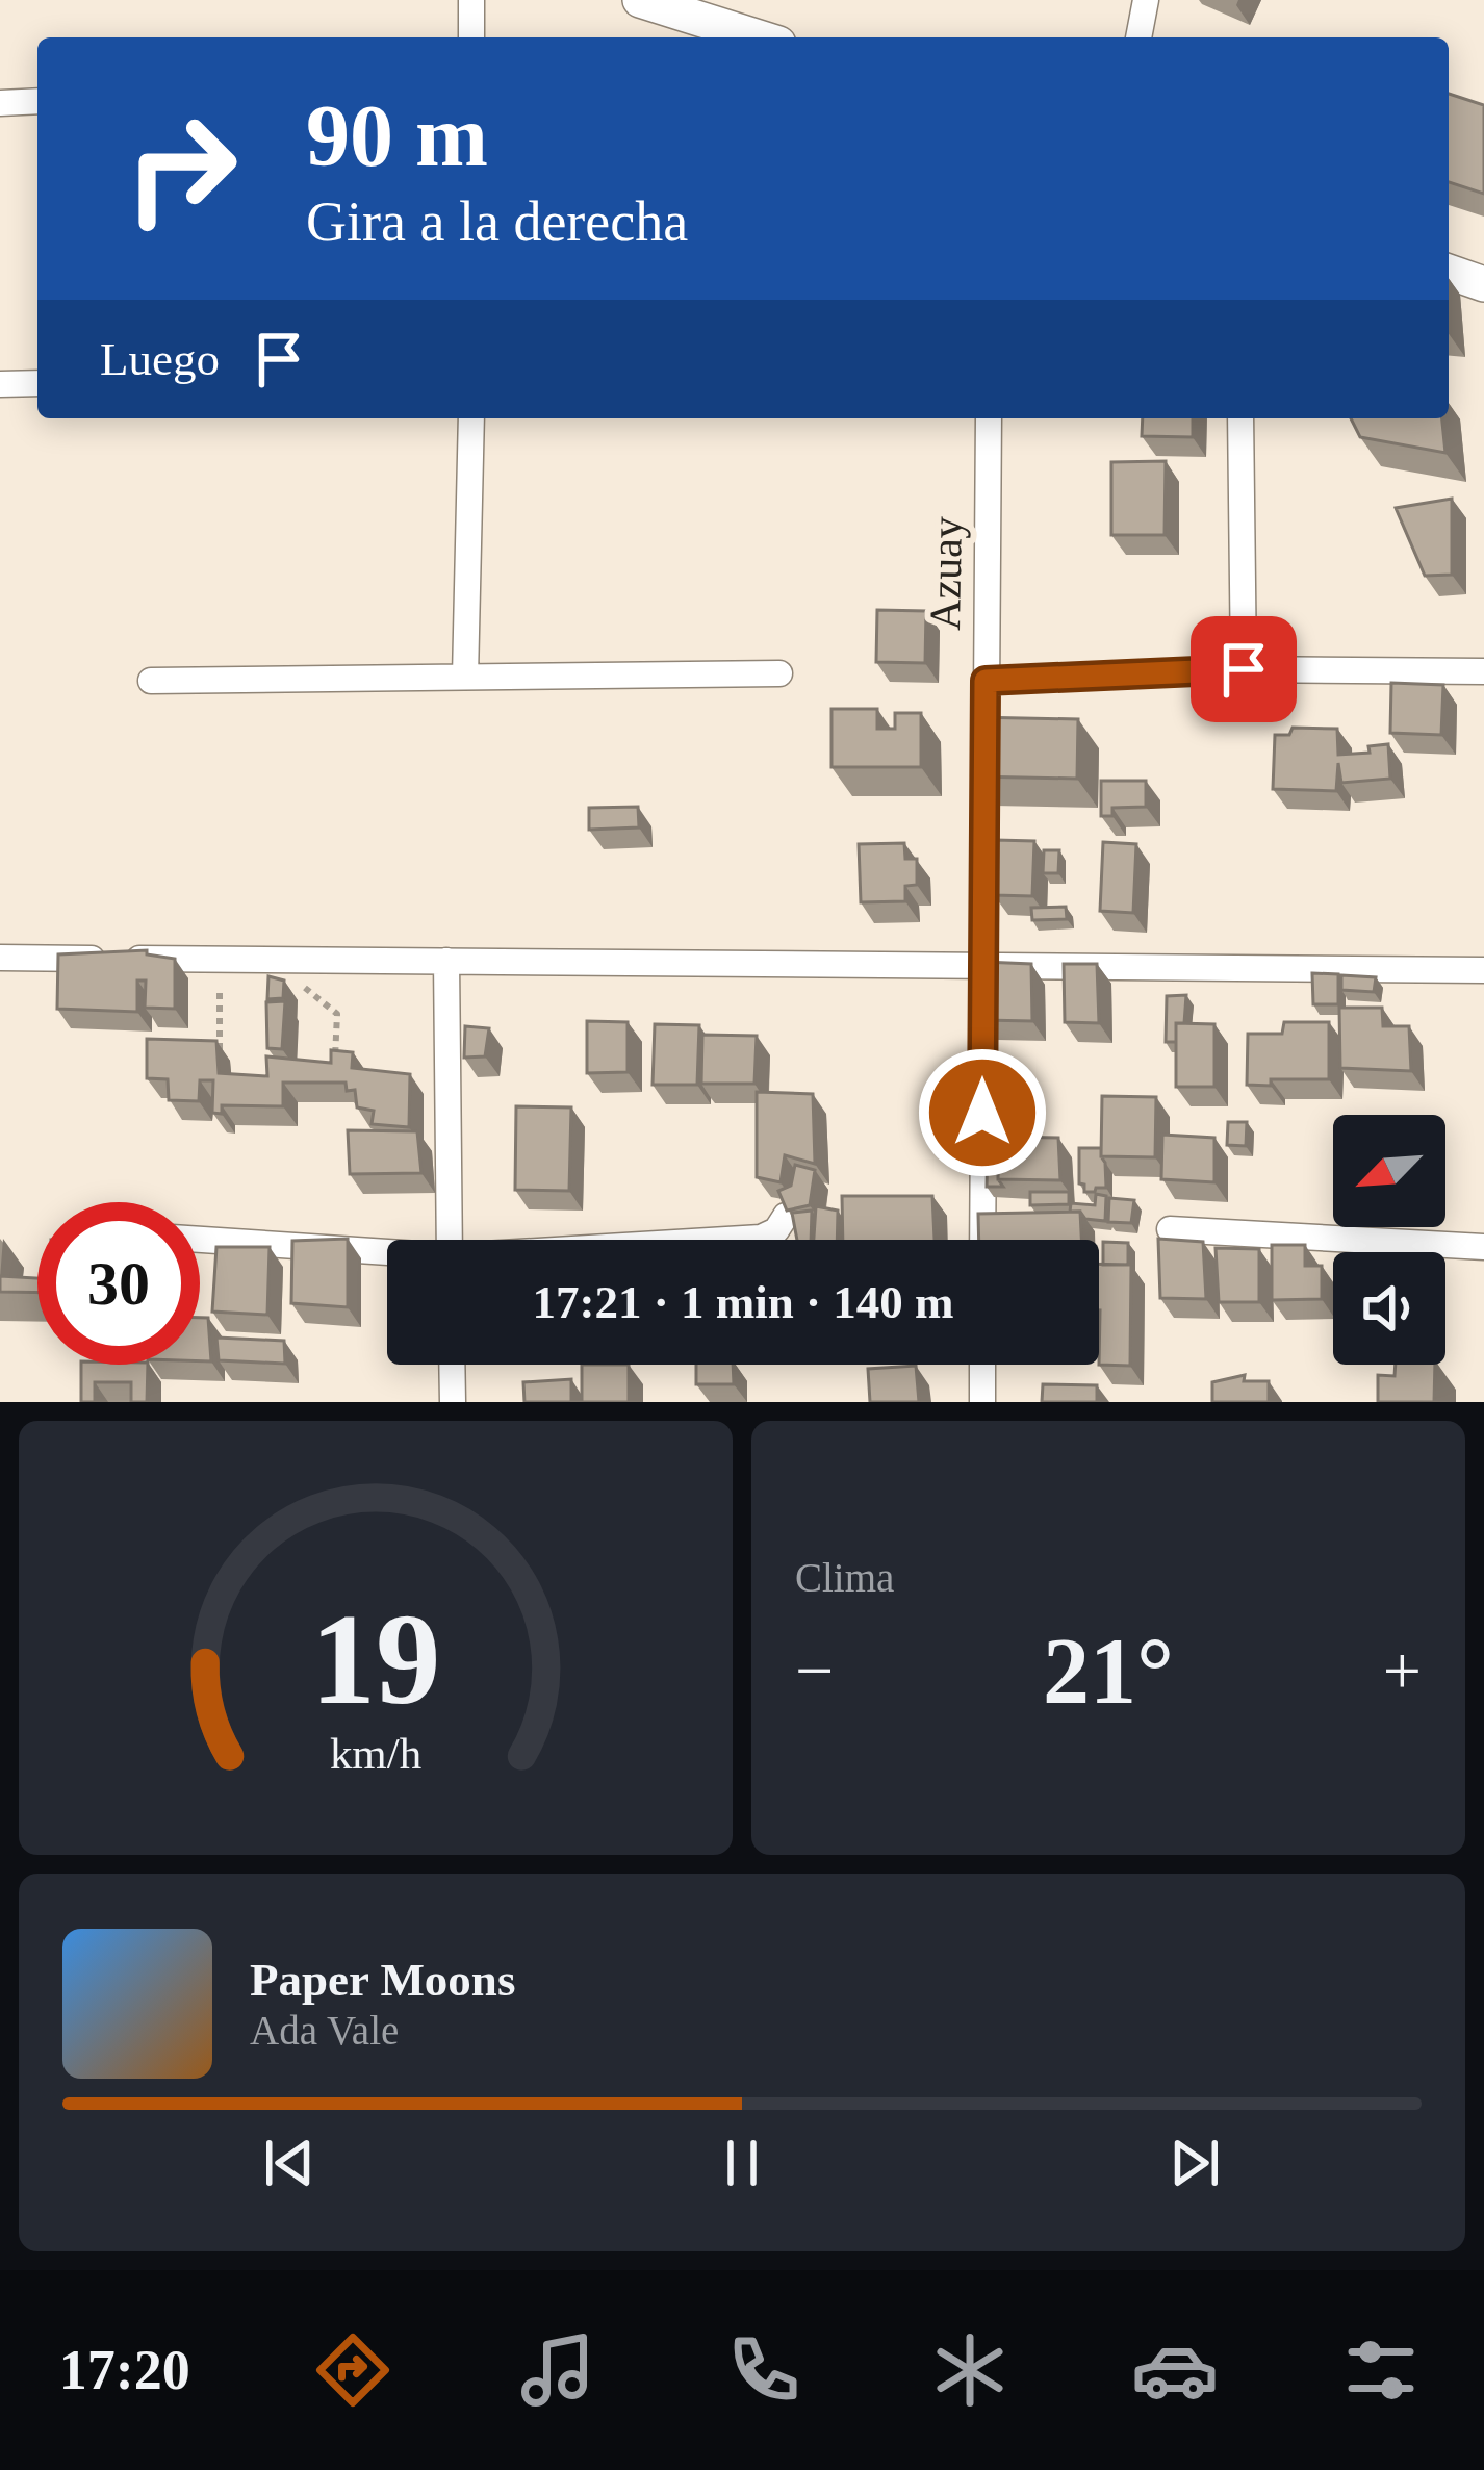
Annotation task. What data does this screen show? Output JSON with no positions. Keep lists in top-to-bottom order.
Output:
{
  "streets": {
    "street": ["Azuay"]
  },
  "north": "bottom left",
  "page": {
    "turn": ["90 m", "Gira a la derecha"],
    "then": "Luego",
    "limit": "30",
    "trip": "17:21 · 1 min · 140 m",
    "tile": "Clima",
    "heat": ["−", "21°", "+"],
    "song": ["Paper Moons", "Ada Vale"],
    "tabs": "17:20",
    "gauge": ["19", "km/h"]
  }
}
